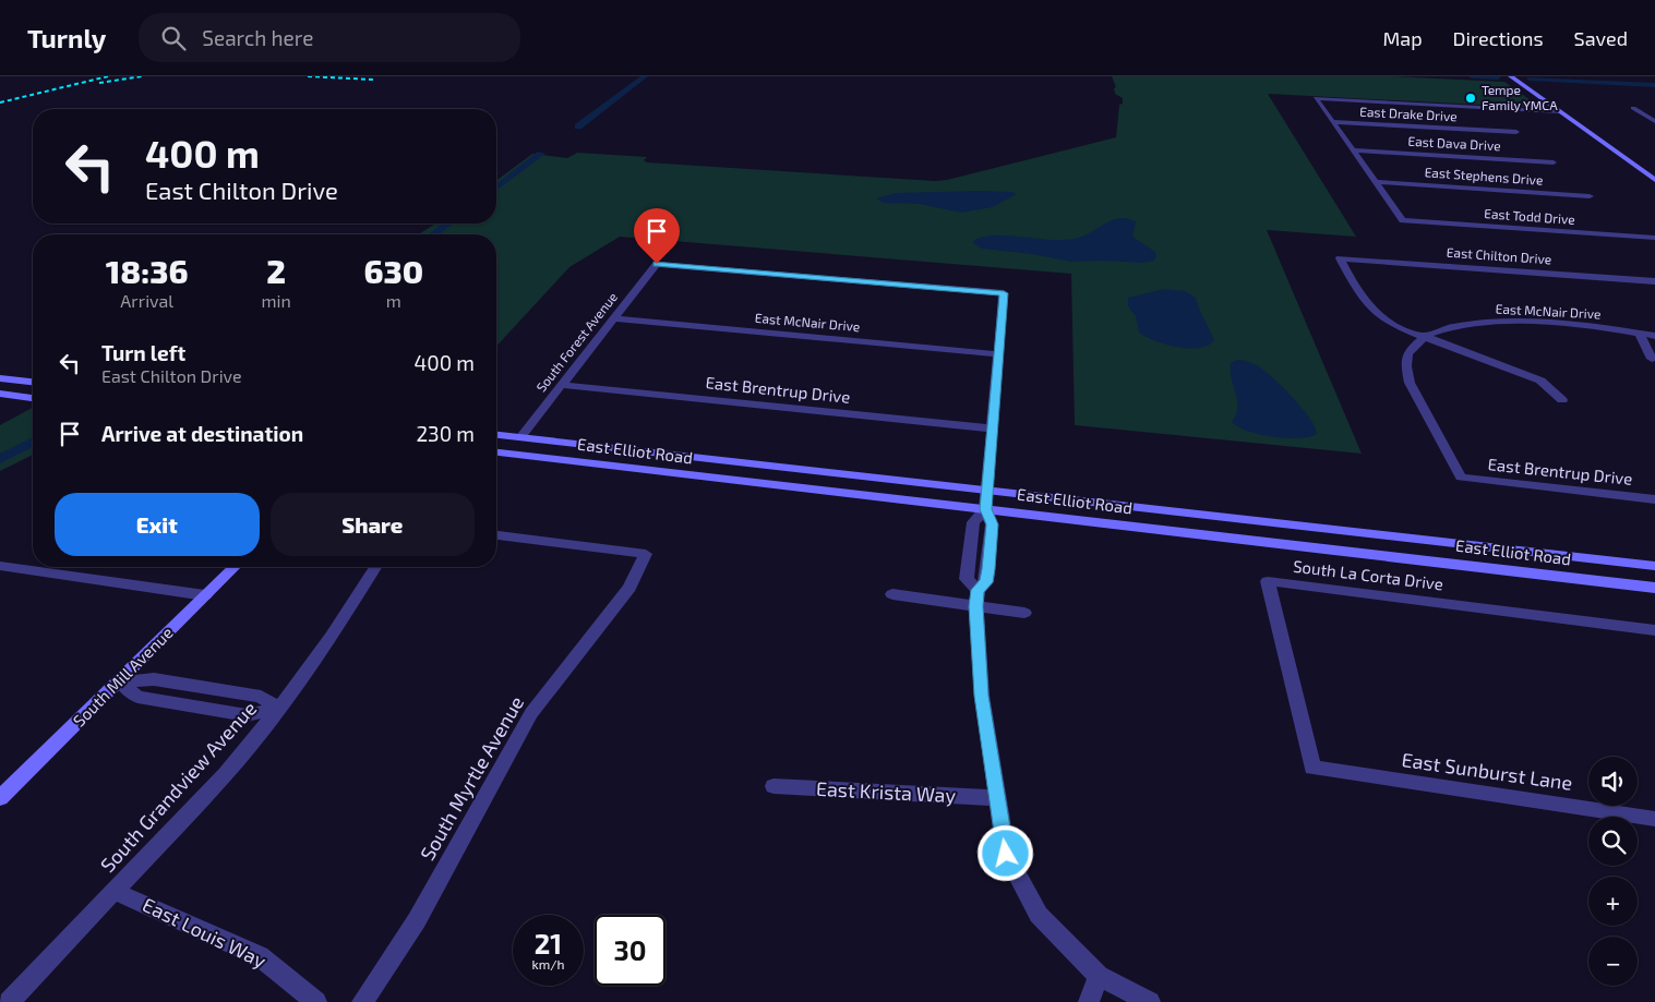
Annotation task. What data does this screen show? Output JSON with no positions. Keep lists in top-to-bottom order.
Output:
{
  "streets": {
    "main road": ["East Elliot Road", "South Mill Avenue"],
    "street": [
      "East Drake Drive",
      "East Dava Drive",
      "East Stephens Drive",
      "East Todd Drive",
      "East Chilton Drive",
      "East McNair Drive",
      "South Forest Avenue",
      "East Brentrup Drive",
      "South La Corta Drive",
      "East Sunburst Lane",
      "South Myrtle Avenue",
      "South Grandview Avenue",
      "East Krista Way",
      "East Louis Way"
    ]
  },
  "crossings": [
    ["East Stephens Drive", "East Todd Drive"],
    ["East Chilton Drive", "East McNair Drive"],
    ["East Chilton Drive", "East Brentrup Drive"],
    ["East McNair Drive", "South Forest Avenue"],
    ["East McNair Drive", "East Brentrup Drive"],
    ["South Forest Avenue", "East Brentrup Drive"],
    ["South Forest Avenue", "East Elliot Road"],
    ["South La Corta Drive", "East Sunburst Lane"],
    ["South Grandview Avenue", "East Louis Way"]
  ],
  "places": ["Tempe Family YMCA"],
  "page": {
    "header": "Turnly",
    "search": "Search here",
    "nav": ["Map", "Directions", "Saved"],
    "turn": ["400 m", "East Chilton Drive"],
    "eta": [
      "18:36",
      "Arrival",
      "2",
      "min",
      "630",
      "m"
    ],
    "list": [
      {
        "name": "Turn left",
        "note": "East Chilton Drive",
        "value": "400 m"
      },
      {
        "name": "Arrive at destination",
        "value": "230 m"
      }
    ],
    "buttons": ["Exit", "Share"],
    "map_buttons": ["+", "−"],
    "speed": "21 km/h",
    "limit": "30"
  }
}
